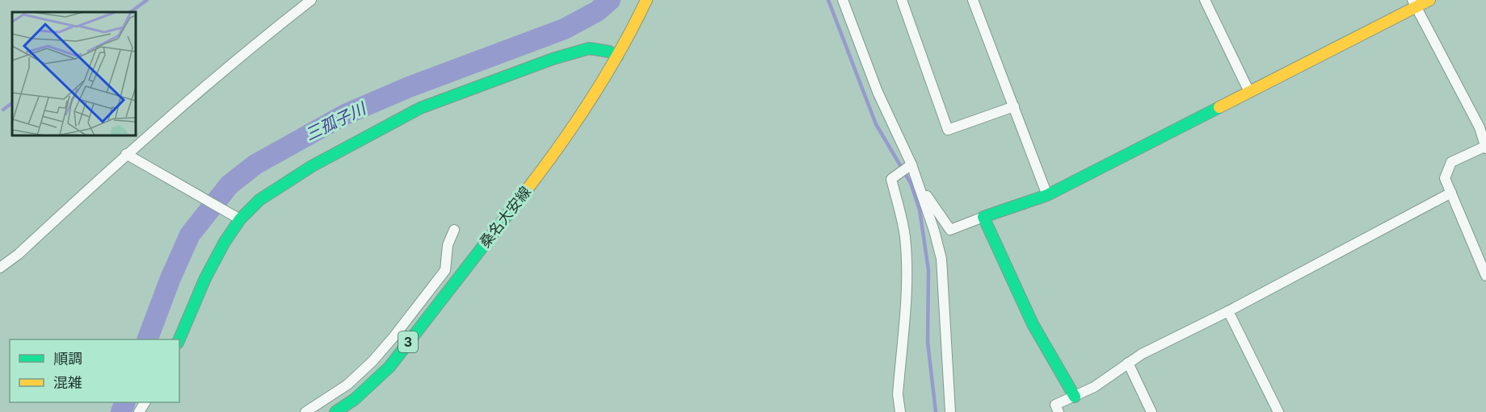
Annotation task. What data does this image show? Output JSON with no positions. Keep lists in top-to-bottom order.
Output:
{
  "streets": {
    "street": ["桑名大安線", "3"]
  },
  "water": ["三孤子川"],
  "legend": ["順調", "混雑"]
}
